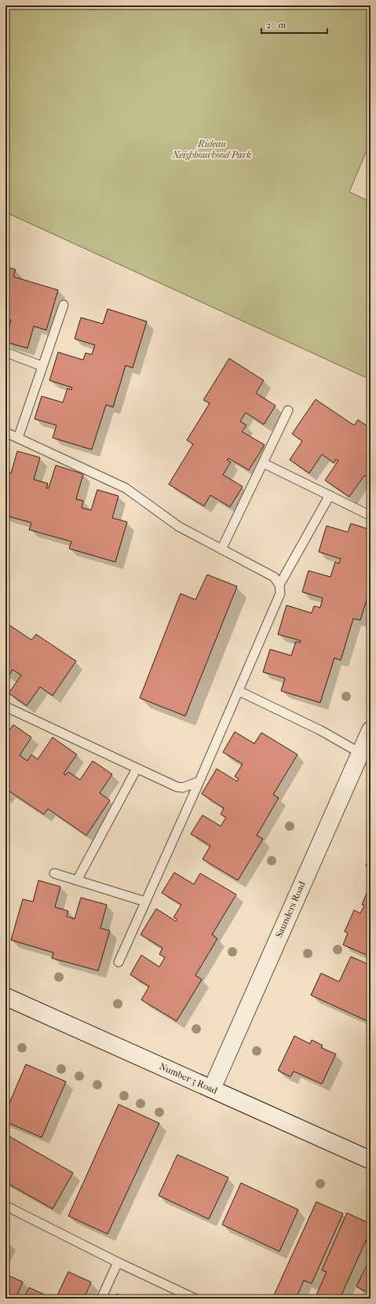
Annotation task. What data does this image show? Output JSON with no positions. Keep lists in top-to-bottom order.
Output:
{
  "streets": {
    "main road": ["Saunders Road", "Number 3 Road"]
  },
  "crossings": [
    ["Saunders Road", "Number 3 Road"]
  ],
  "parks": ["Rideau Neighbourhood Park"],
  "scale_bar": "20 m"
}
